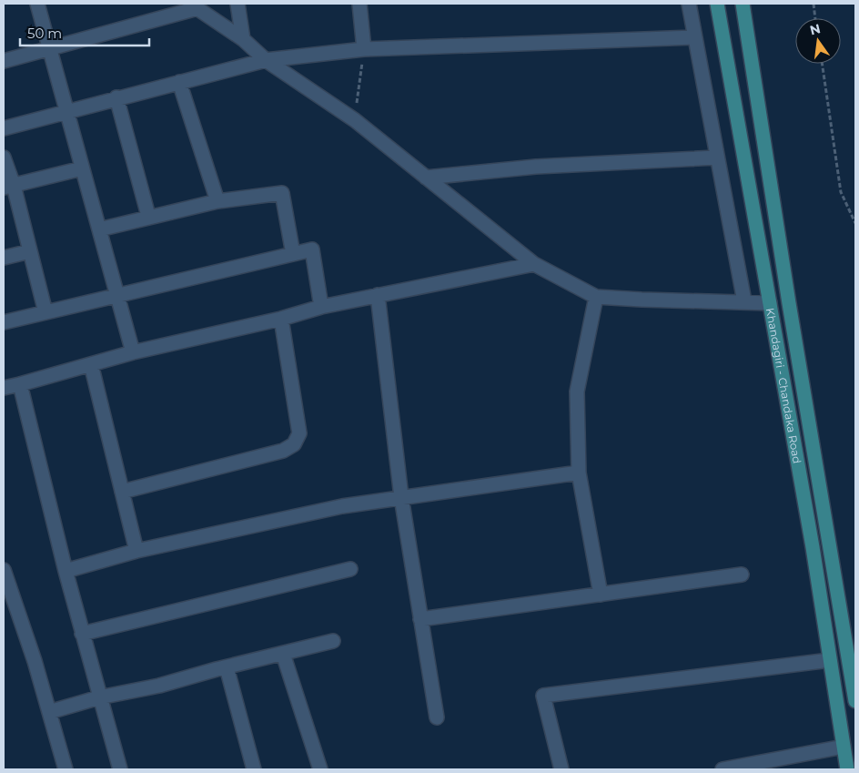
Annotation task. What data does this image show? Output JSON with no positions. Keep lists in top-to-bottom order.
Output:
{
  "streets": {
    "main road": ["Khandagiri - Chandaka Road"]
  },
  "scale_bar": "50 m",
  "north": "top"
}
